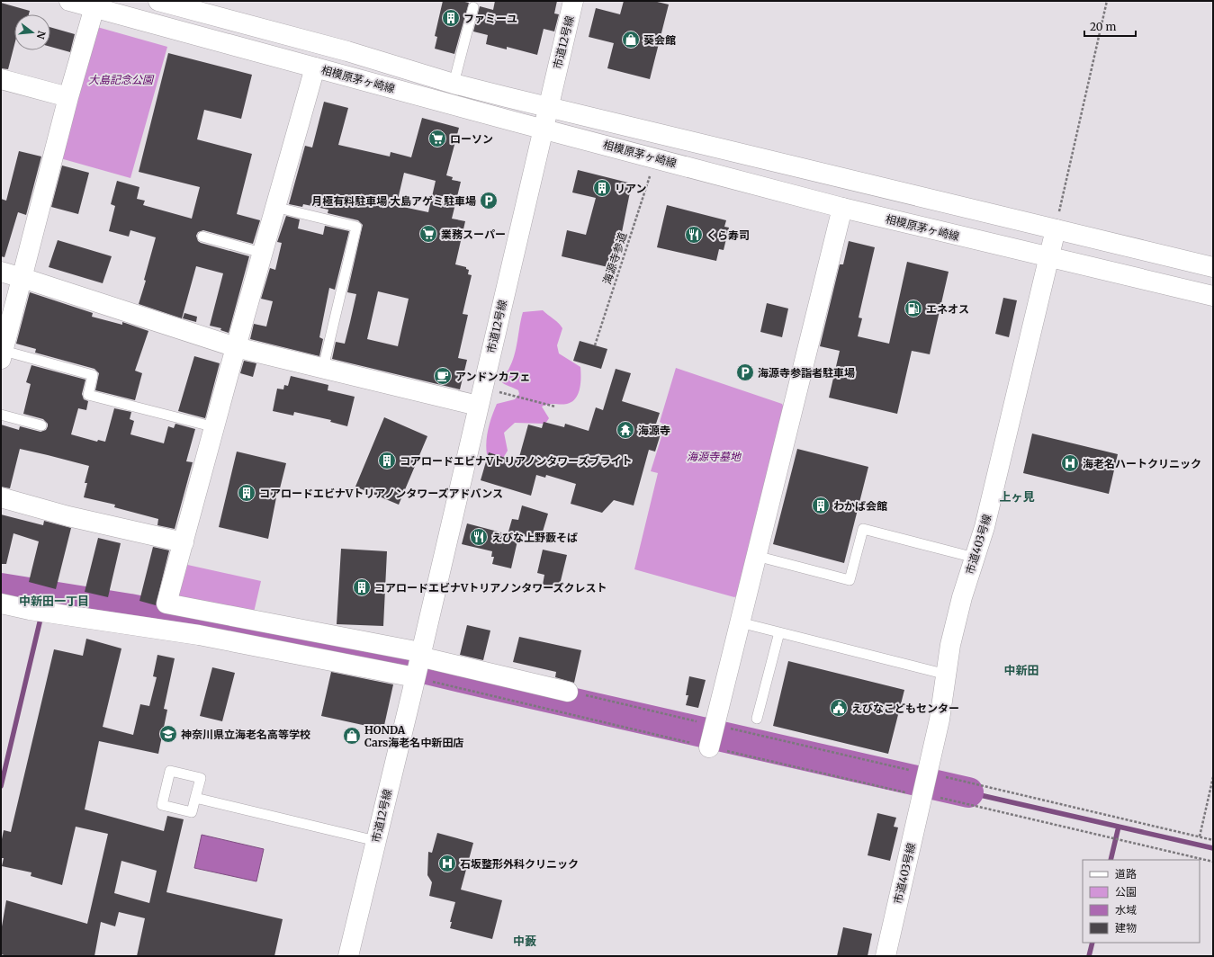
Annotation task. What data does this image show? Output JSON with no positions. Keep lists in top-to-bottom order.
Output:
{
  "streets": {
    "street": ["市道12号線", "相模原茅ヶ崎線", "市道403号線"],
    "path": ["海源寺参道"]
  },
  "crossings": [
    ["市道12号線", "相模原茅ヶ崎線"],
    ["相模原茅ヶ崎線", "市道403号線"]
  ],
  "districts": [
    "上ヶ見",
    "中新田一丁目",
    "中新田",
    "中藪"
  ],
  "parks": ["大島記念公園", "海源寺墓地"],
  "places": {
    "building": [
      "ファミーユ",
      "リアン",
      "コアロードエビナVトリアノンタワーズブライト",
      "コアロードエビナVトリアノンタワーズアドバンス",
      "わかば会館",
      "コアロードエビナVトリアノンタワーズクレスト"
    ],
    "shop": ["葵会館", "HONDA Cars海老名中新田店"],
    "supermarket": ["ローソン", "業務スーパー"],
    "parking": ["月極有料駐車場 大島アゲミ駐車場", "海源寺参詣者駐車場"],
    "restaurant": ["くら寿司", "えびな上野藪そば"],
    "fuel station": ["エネオス"],
    "cafe": ["アンドンカフェ"],
    "temple": ["海源寺"],
    "hospital": ["海老名ハートクリニック", "石坂整形外科クリニック"],
    "public building": ["えびなこどもセンター"],
    "school or university": ["神奈川県立海老名高等学校"]
  },
  "legend": [
    "道路",
    "公園",
    "水域",
    "建物"
  ],
  "scale_bar": "20 m",
  "north": "right"
}
